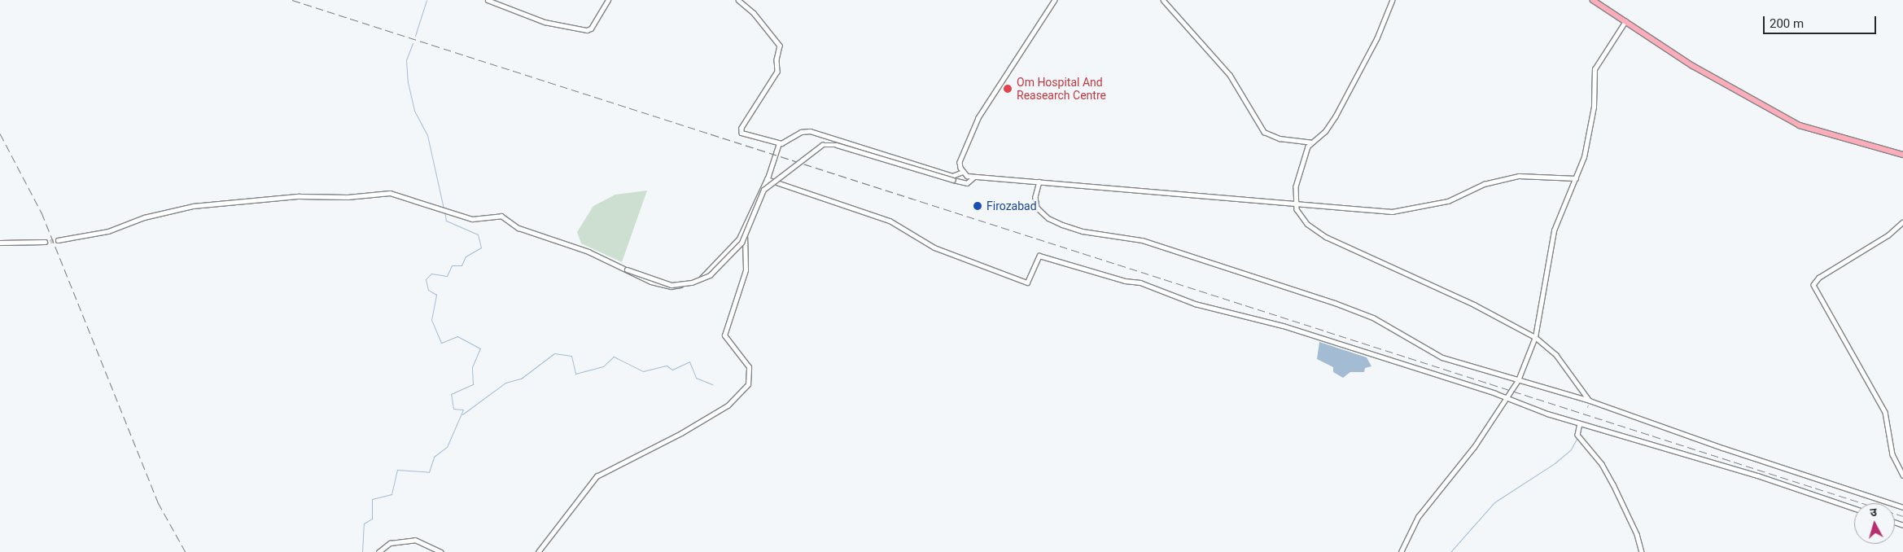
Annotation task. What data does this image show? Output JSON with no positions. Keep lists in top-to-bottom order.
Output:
{
  "places": ["Om Hospital And Reasearch Centre", "Firozabad"],
  "scale_bar": "200 m",
  "north": "top"
}
